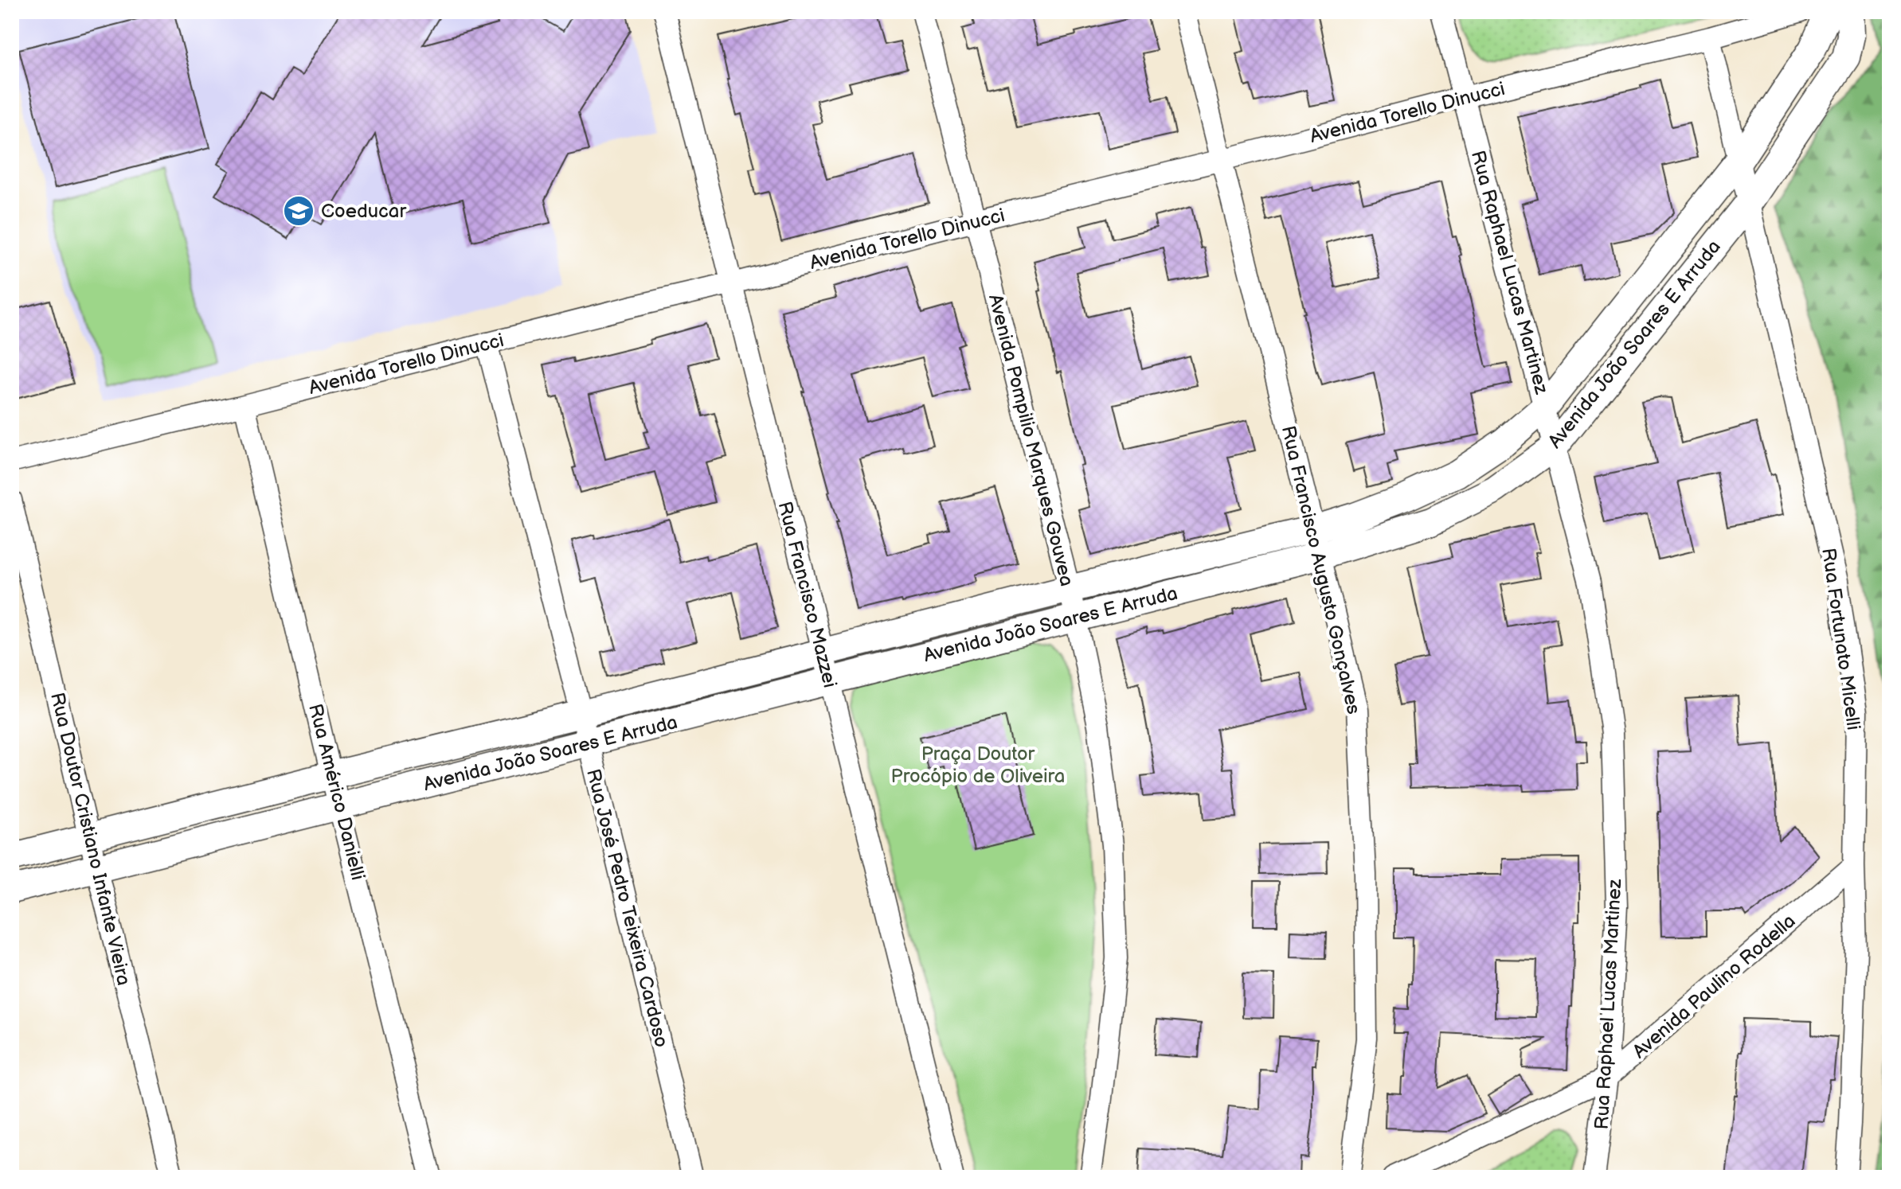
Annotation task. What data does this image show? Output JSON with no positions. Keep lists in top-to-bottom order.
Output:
{
  "streets": {
    "street": [
      "Avenida Torello Dinucci",
      "Rua Raphael Lucas Martinez",
      "Avenida João Soares E Arruda",
      "Avenida Pompilio Marques Gouvea",
      "Rua Francisco Augusto Gonçalves",
      "Rua Francisco Mazzei",
      "Rua Fortunato Micelli",
      "Rua Américo Danielli",
      "Rua Doutor Cristiano Infante Vieira",
      "Rua José Pedro Teixeira Cardoso",
      "Avenida Paulino Rodella"
    ]
  },
  "crossings": [
    ["Avenida Torello Dinucci", "Rua Raphael Lucas Martinez"],
    ["Avenida Torello Dinucci", "Avenida Pompilio Marques Gouvea"],
    ["Avenida Torello Dinucci", "Rua Francisco Augusto Gonçalves"],
    ["Avenida Torello Dinucci", "Rua Francisco Mazzei"],
    ["Avenida Torello Dinucci", "Rua Fortunato Micelli"],
    ["Avenida Torello Dinucci", "Rua Américo Danielli"],
    ["Avenida Torello Dinucci", "Rua José Pedro Teixeira Cardoso"],
    ["Rua Raphael Lucas Martinez", "Avenida João Soares E Arruda"],
    ["Rua Raphael Lucas Martinez", "Avenida Paulino Rodella"],
    ["Avenida João Soares E Arruda", "Avenida Pompilio Marques Gouvea"],
    ["Avenida João Soares E Arruda", "Rua Francisco Augusto Gonçalves"],
    ["Avenida João Soares E Arruda", "Rua Francisco Mazzei"],
    ["Avenida João Soares E Arruda", "Rua Fortunato Micelli"],
    ["Avenida João Soares E Arruda", "Rua Américo Danielli"],
    ["Avenida João Soares E Arruda", "Rua Doutor Cristiano Infante Vieira"],
    ["Avenida João Soares E Arruda", "Rua José Pedro Teixeira Cardoso"],
    ["Rua Fortunato Micelli", "Avenida Paulino Rodella"]
  ],
  "parks": ["Praça Doutor Procópio de Oliveira"],
  "places": {
    "school or university": ["Coeducar"]
  }
}
